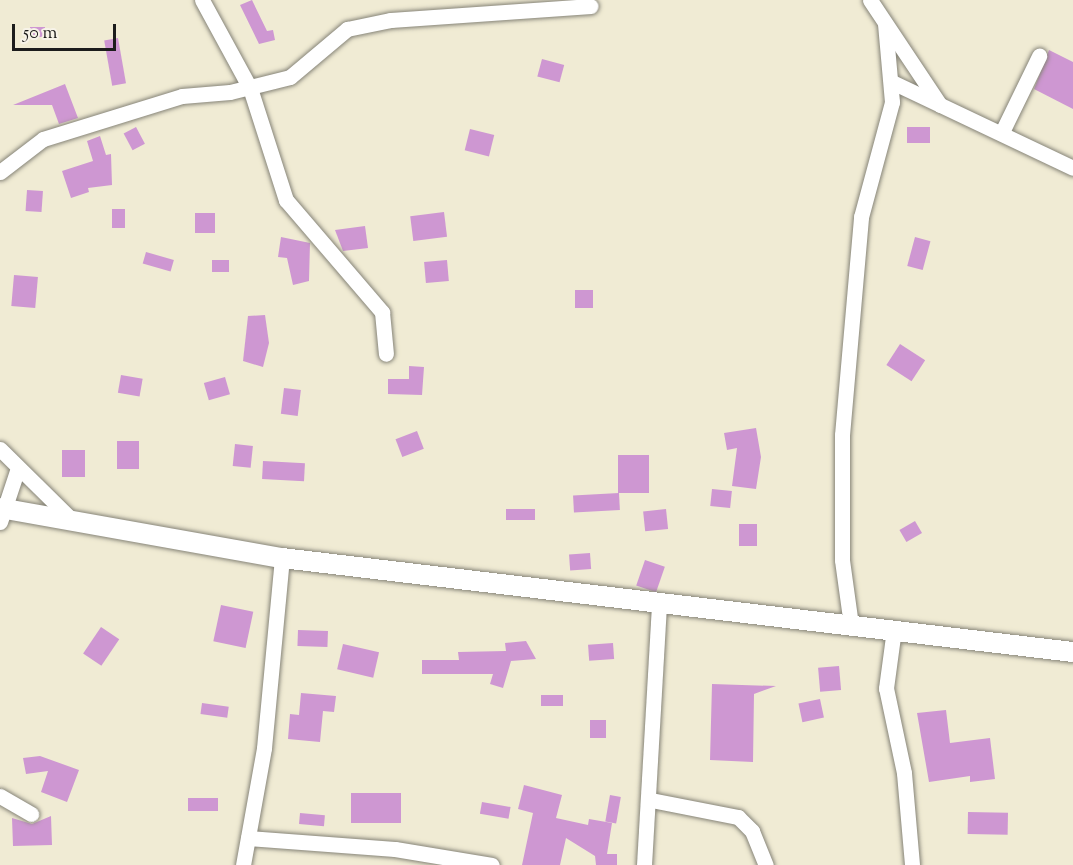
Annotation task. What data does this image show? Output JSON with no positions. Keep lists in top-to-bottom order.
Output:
{
  "scale_bar": "50 m"
}
